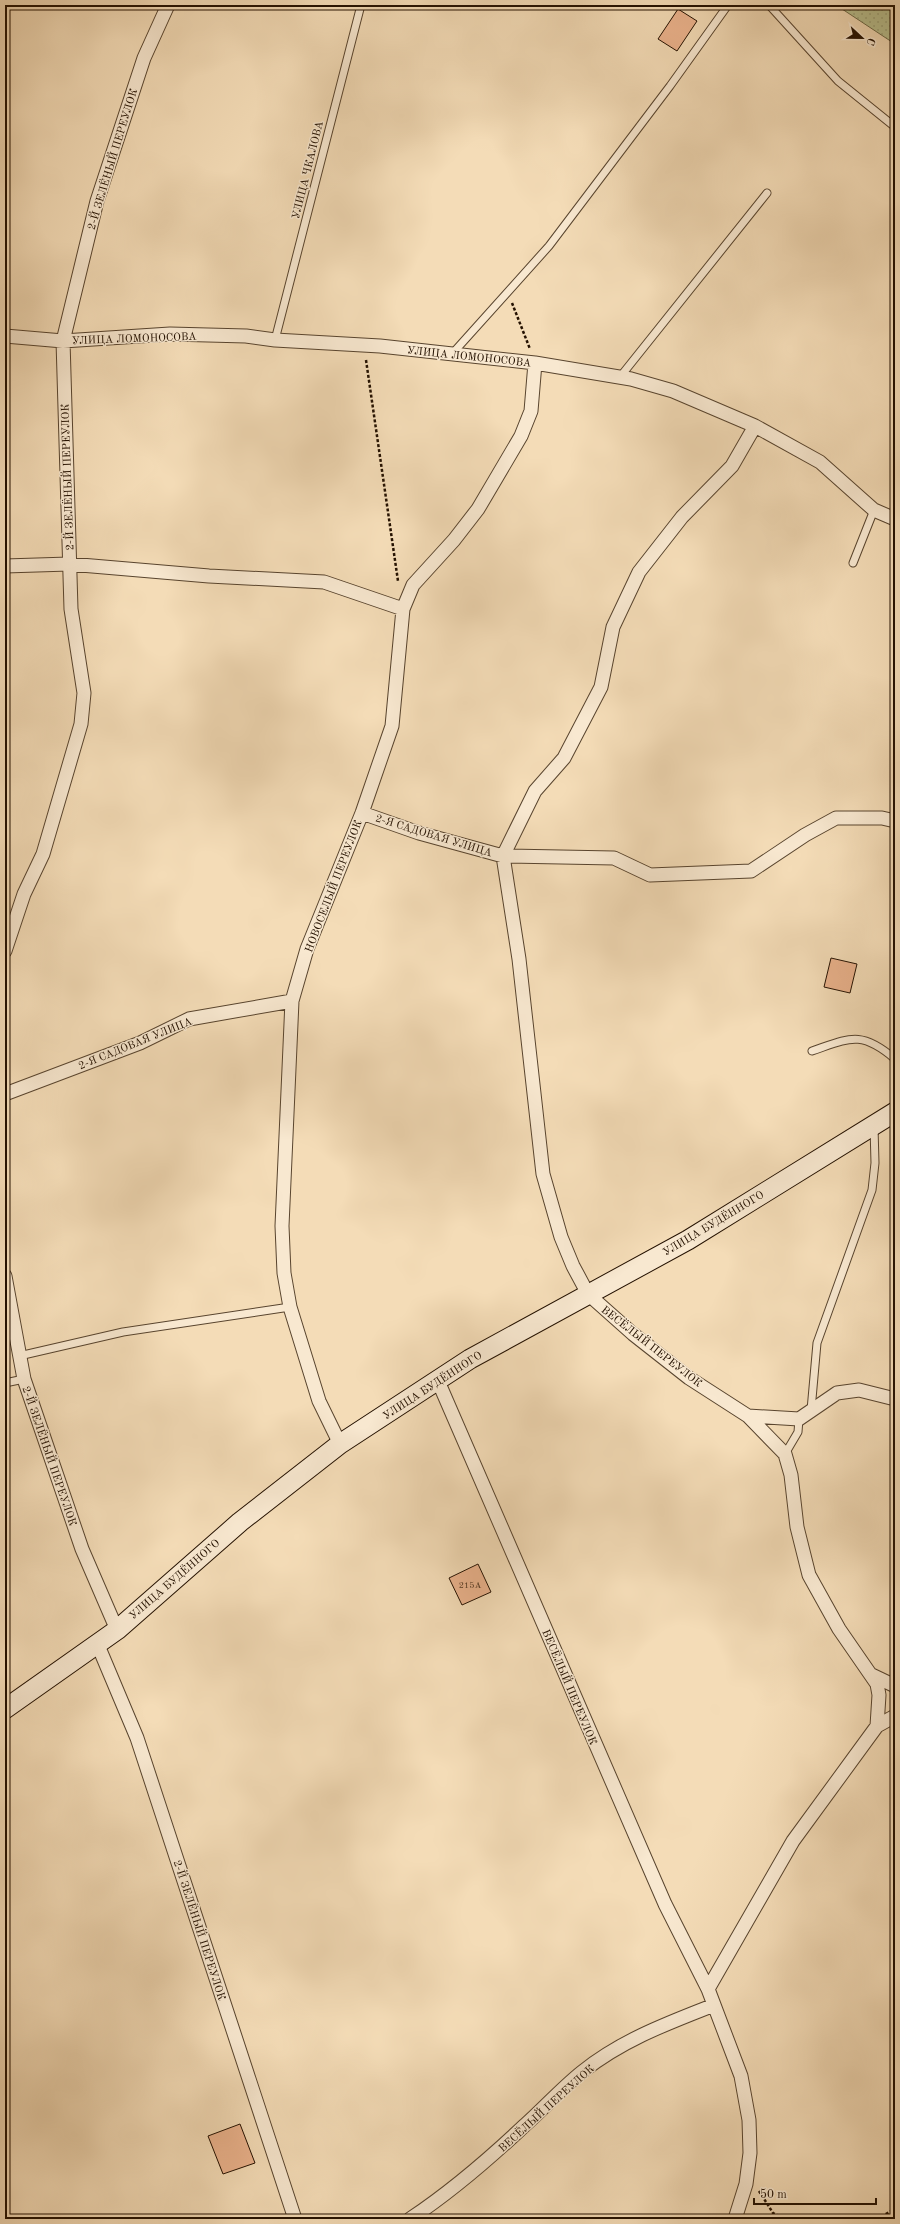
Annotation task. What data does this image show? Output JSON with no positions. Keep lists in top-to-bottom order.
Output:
{
  "streets": {
    "main road": ["УЛИЦА БУДЁННОГО"],
    "street": [
      "2-Й ЗЕЛЁНЫЙ ПЕРЕУЛОК",
      "УЛИЦА ЛОМОНОСОВА",
      "2-Я САДОВАЯ УЛИЦА",
      "НОВОСЕЛЫЙ ПЕРЕУЛОК",
      "ВЕСЁЛЫЙ ПЕРЕУЛОК"
    ],
    "lane": ["УЛИЦА ЧКАЛОВА"]
  },
  "crossings": [
    ["2-Й ЗЕЛЁНЫЙ ПЕРЕУЛОК", "УЛИЦА ЛОМОНОСОВА"],
    ["2-Й ЗЕЛЁНЫЙ ПЕРЕУЛОК", "УЛИЦА БУДЁННОГО"],
    ["УЛИЦА ЧКАЛОВА", "УЛИЦА ЛОМОНОСОВА"],
    ["УЛИЦА ЛОМОНОСОВА", "НОВОСЕЛЫЙ ПЕРЕУЛОК"],
    ["2-Я САДОВАЯ УЛИЦА", "НОВОСЕЛЫЙ ПЕРЕУЛОК"],
    ["НОВОСЕЛЫЙ ПЕРЕУЛОК", "УЛИЦА БУДЁННОГО"],
    ["УЛИЦА БУДЁННОГО", "ВЕСЁЛЫЙ ПЕРЕУЛОК"]
  ],
  "house_numbers": ["215А"],
  "scale_bar": "50 m",
  "north": "right"
}
